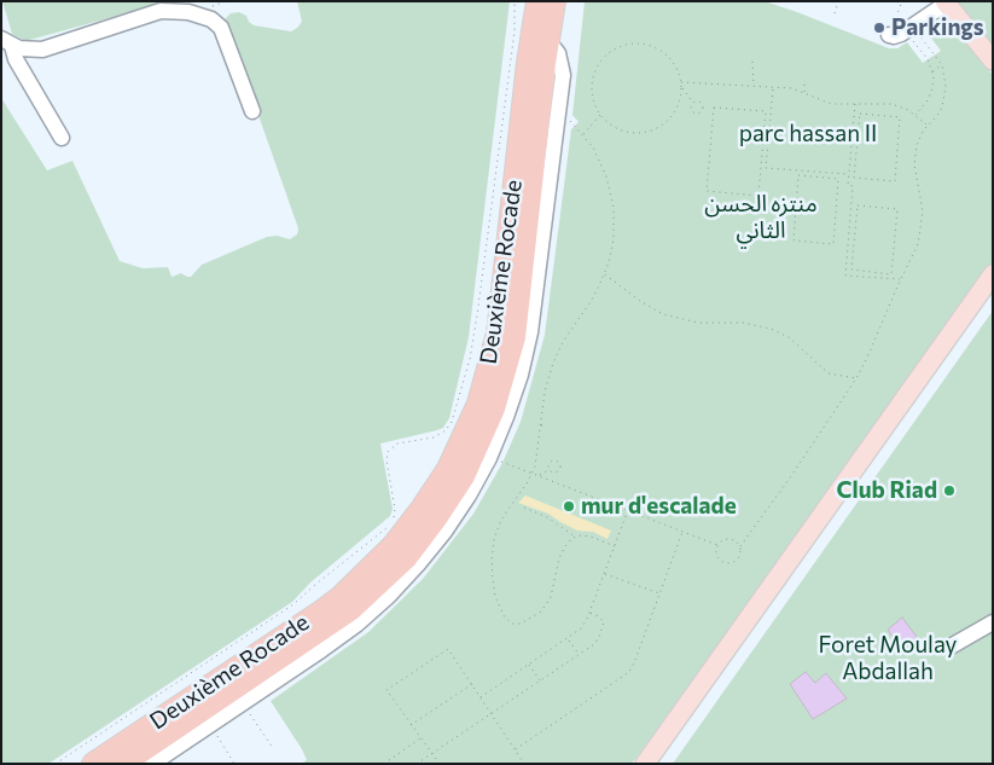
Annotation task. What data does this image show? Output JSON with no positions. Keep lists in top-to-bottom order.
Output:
{
  "streets": {
    "highway": ["Deuxième Rocade"]
  },
  "parks": ["parc hassan II", "منتزه الحسن الثاني", "Foret Moulay Abdallah"],
  "places": ["Parkings", "Club Riad", "mur d'escalade"]
}
